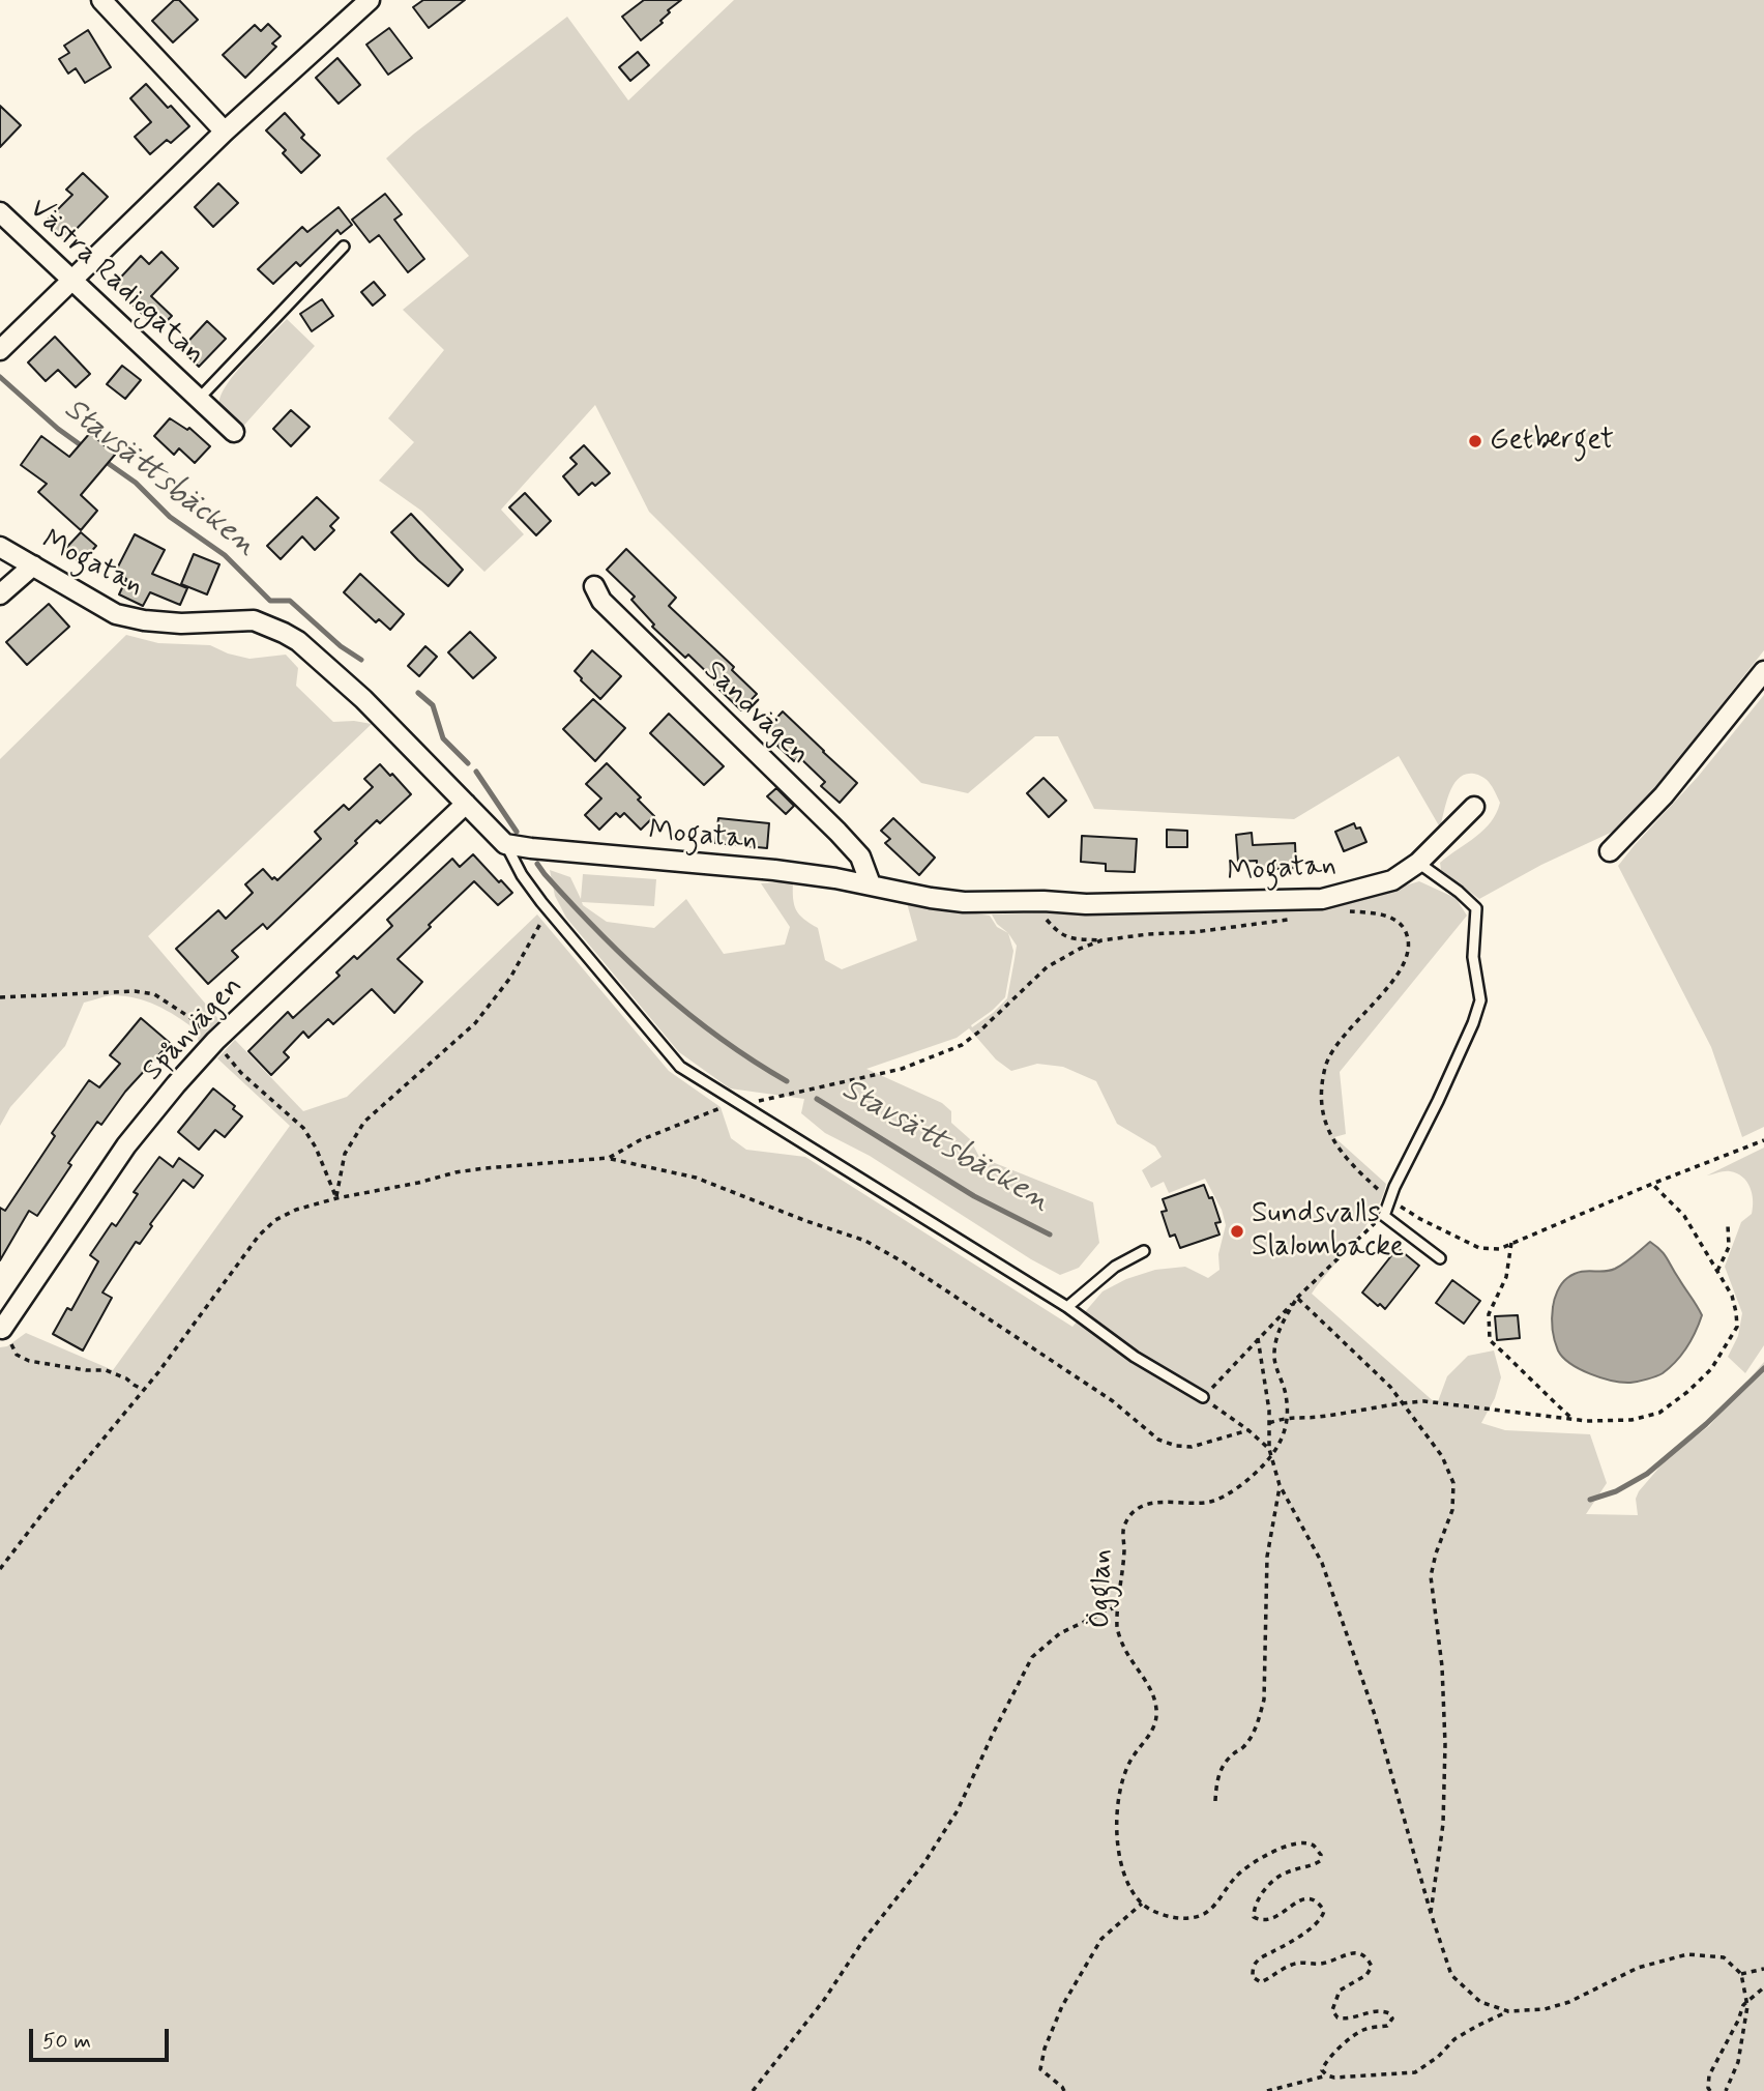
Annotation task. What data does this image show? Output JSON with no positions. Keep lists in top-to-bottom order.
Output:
{
  "streets": {
    "street": [
      "Västra Radiogatan",
      "Mogatan",
      "Sandvägen",
      "Spånvägen"
    ],
    "path": ["Ögglan"]
  },
  "crossings": [
    ["Mogatan", "Sandvägen"],
    ["Mogatan", "Spånvägen"]
  ],
  "water": ["Stavsättsbäcken"],
  "places": ["Getberget", "Sundsvalls Slalombacke"],
  "scale_bar": "50 m"
}
